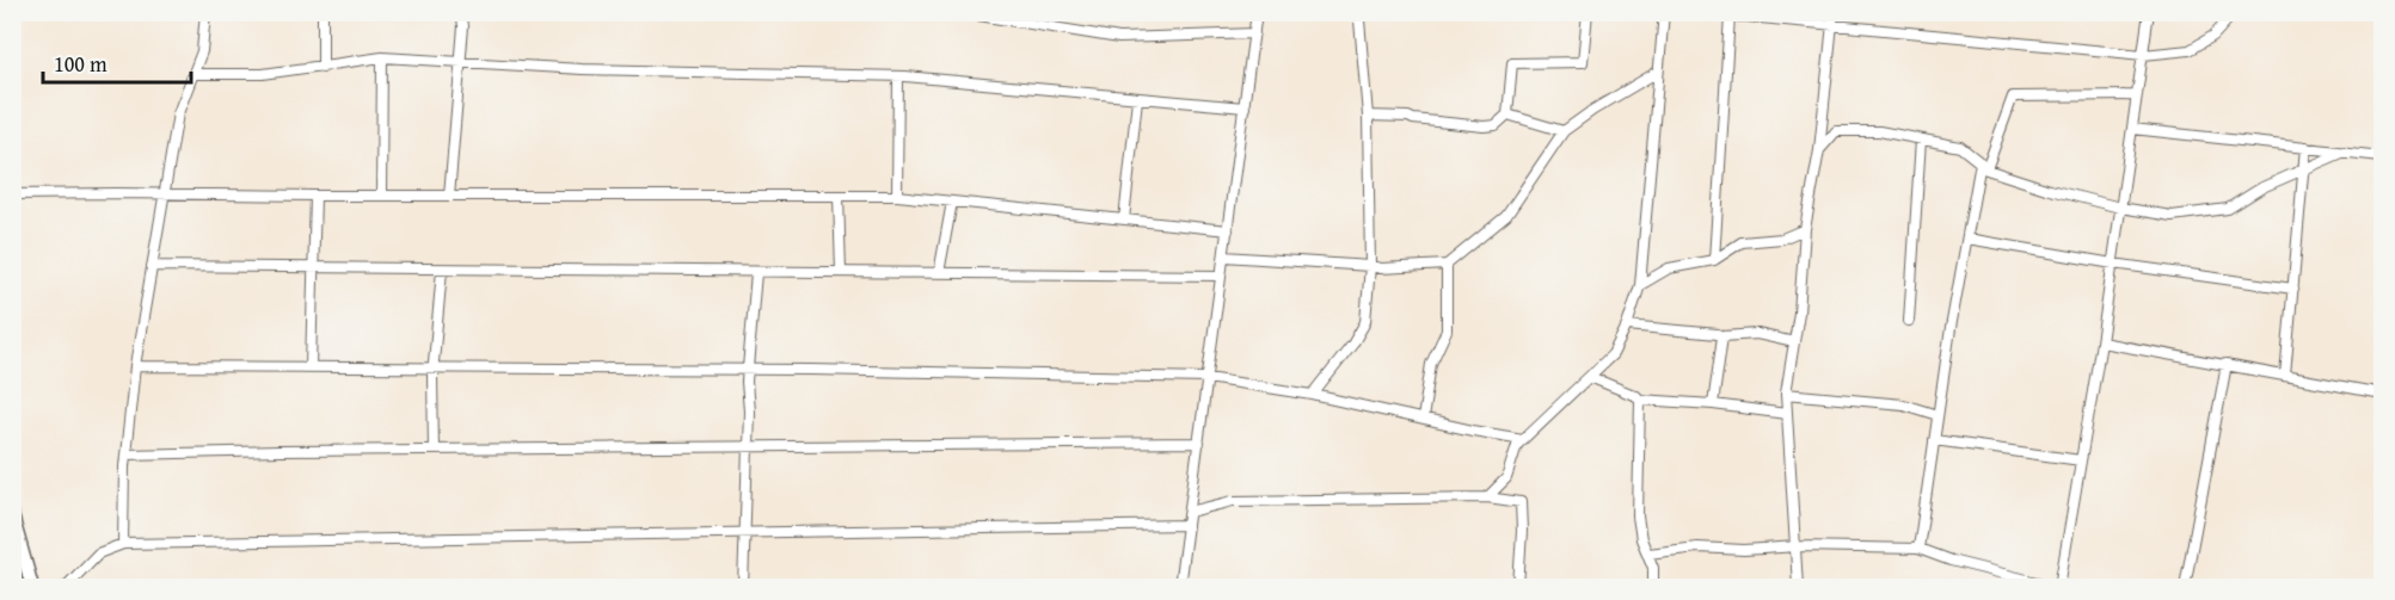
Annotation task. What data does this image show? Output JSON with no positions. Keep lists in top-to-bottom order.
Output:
{
  "scale_bar": "100 m"
}
